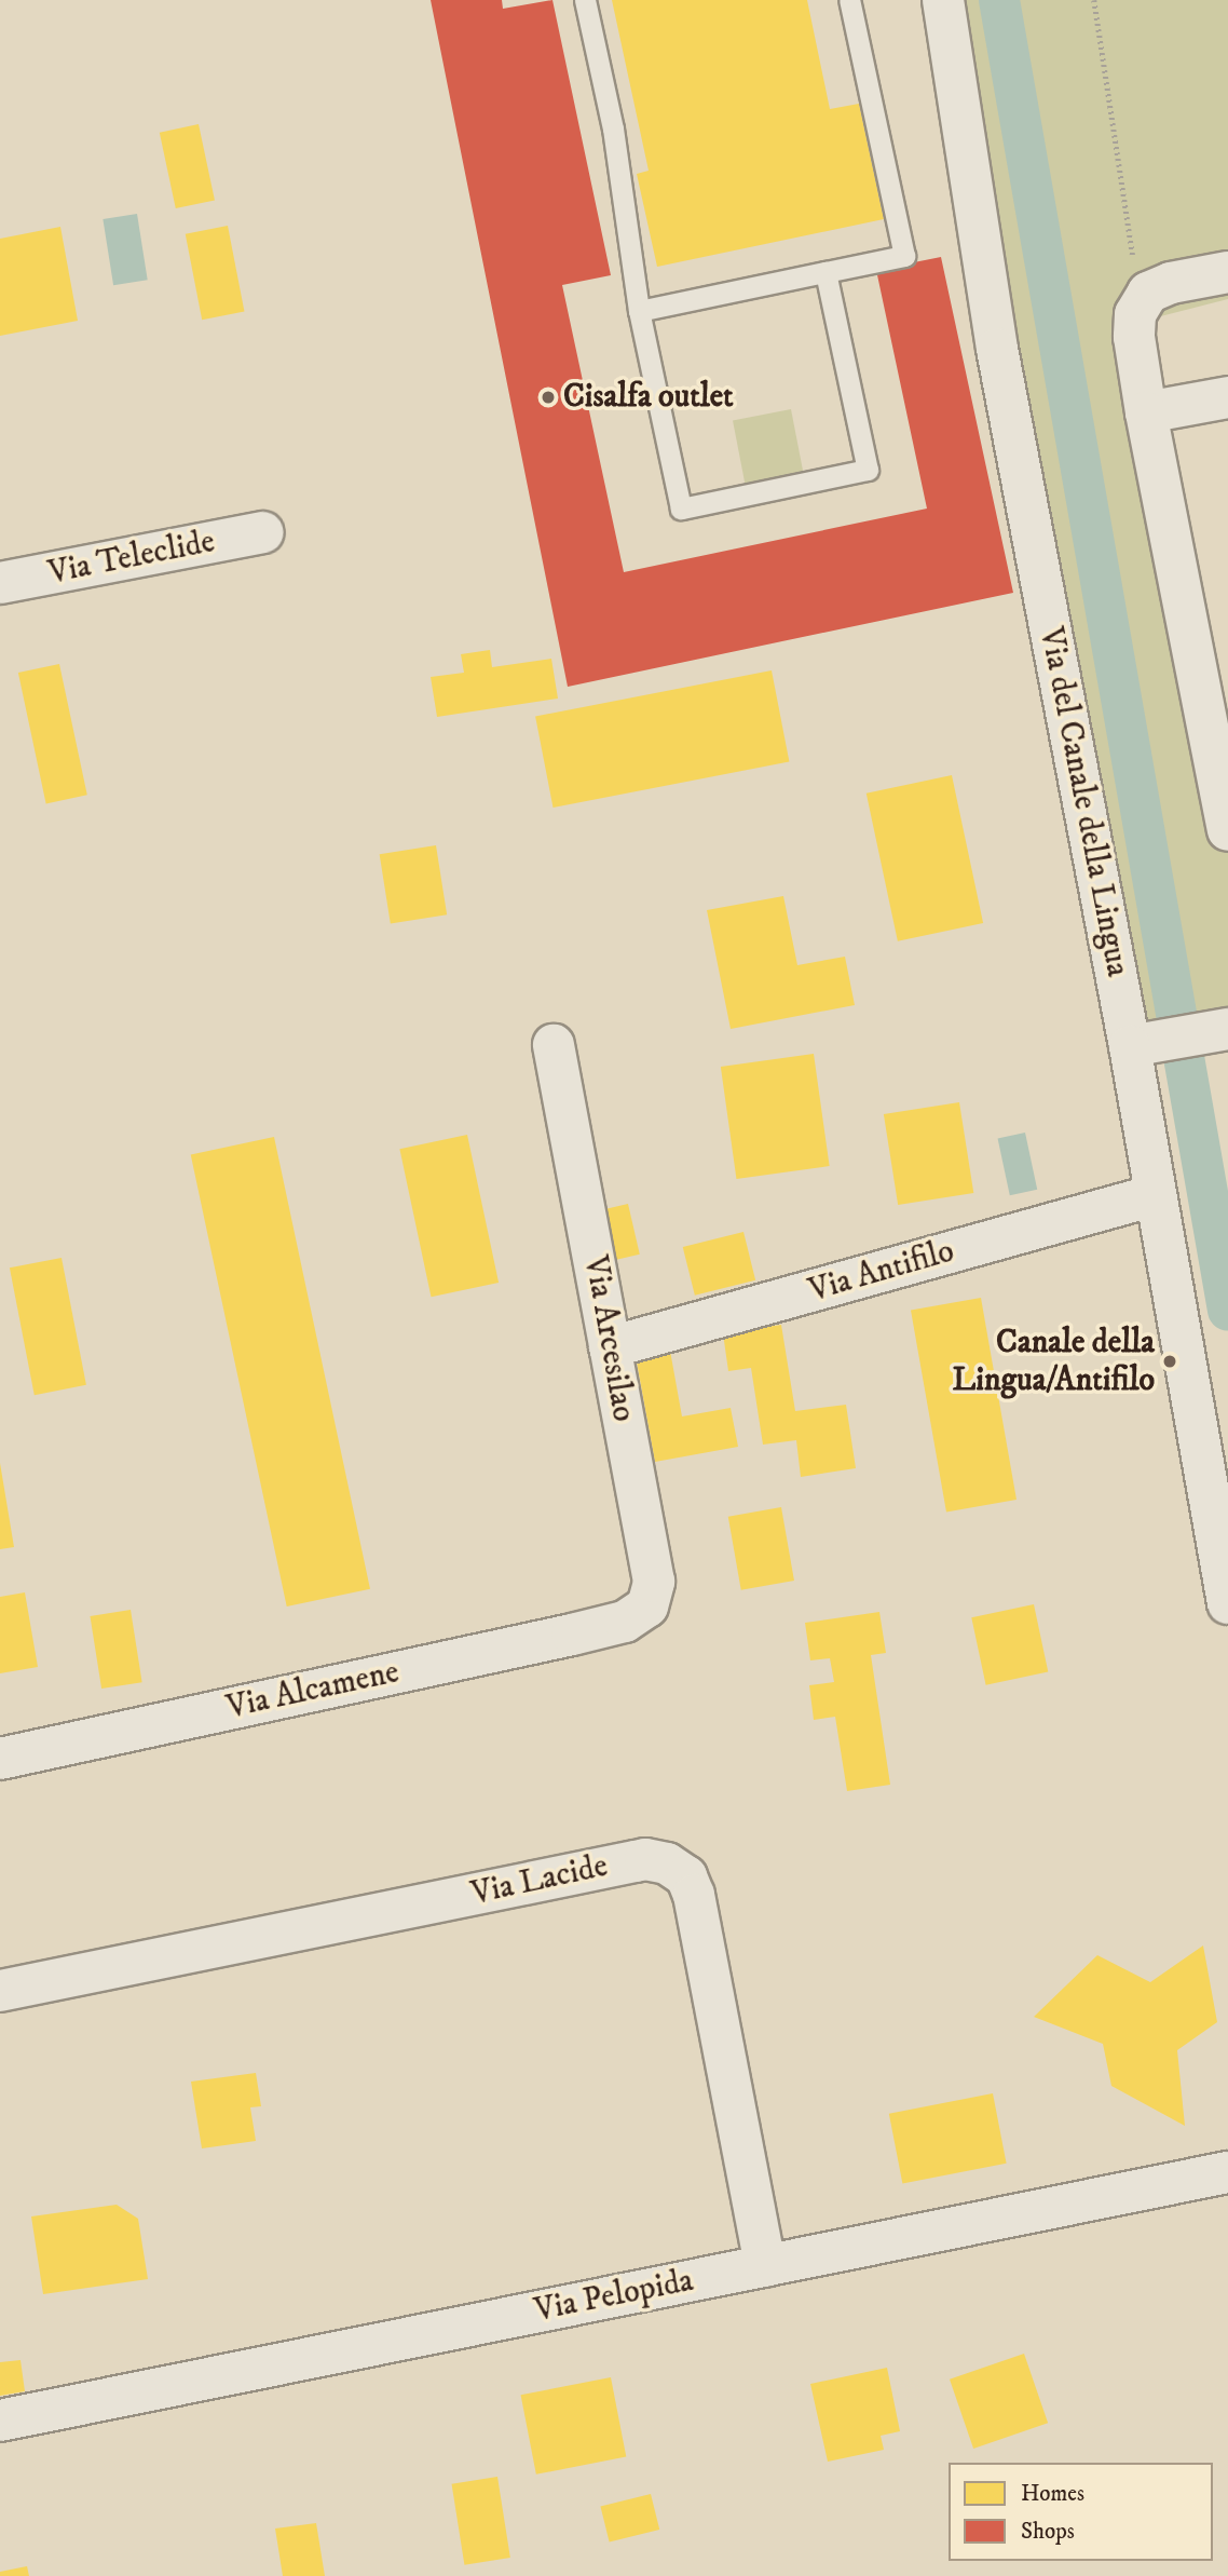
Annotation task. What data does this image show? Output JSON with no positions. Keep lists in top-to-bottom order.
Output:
{
  "streets": {
    "street": [
      "Via Teleclide",
      "Via del Canale della Lingua",
      "Via Antifilo",
      "Via Arcesilao",
      "Via Alcamene",
      "Via Lacide",
      "Via Pelopida"
    ]
  },
  "crossings": [
    ["Via del Canale della Lingua", "Via Antifilo"],
    ["Via Antifilo", "Via Arcesilao"],
    ["Via Arcesilao", "Via Alcamene"],
    ["Via Lacide", "Via Pelopida"]
  ],
  "places": ["Cisalfa outlet", "Canale della Lingua/Antifilo"],
  "legend": ["Homes", "Shops"]
}
